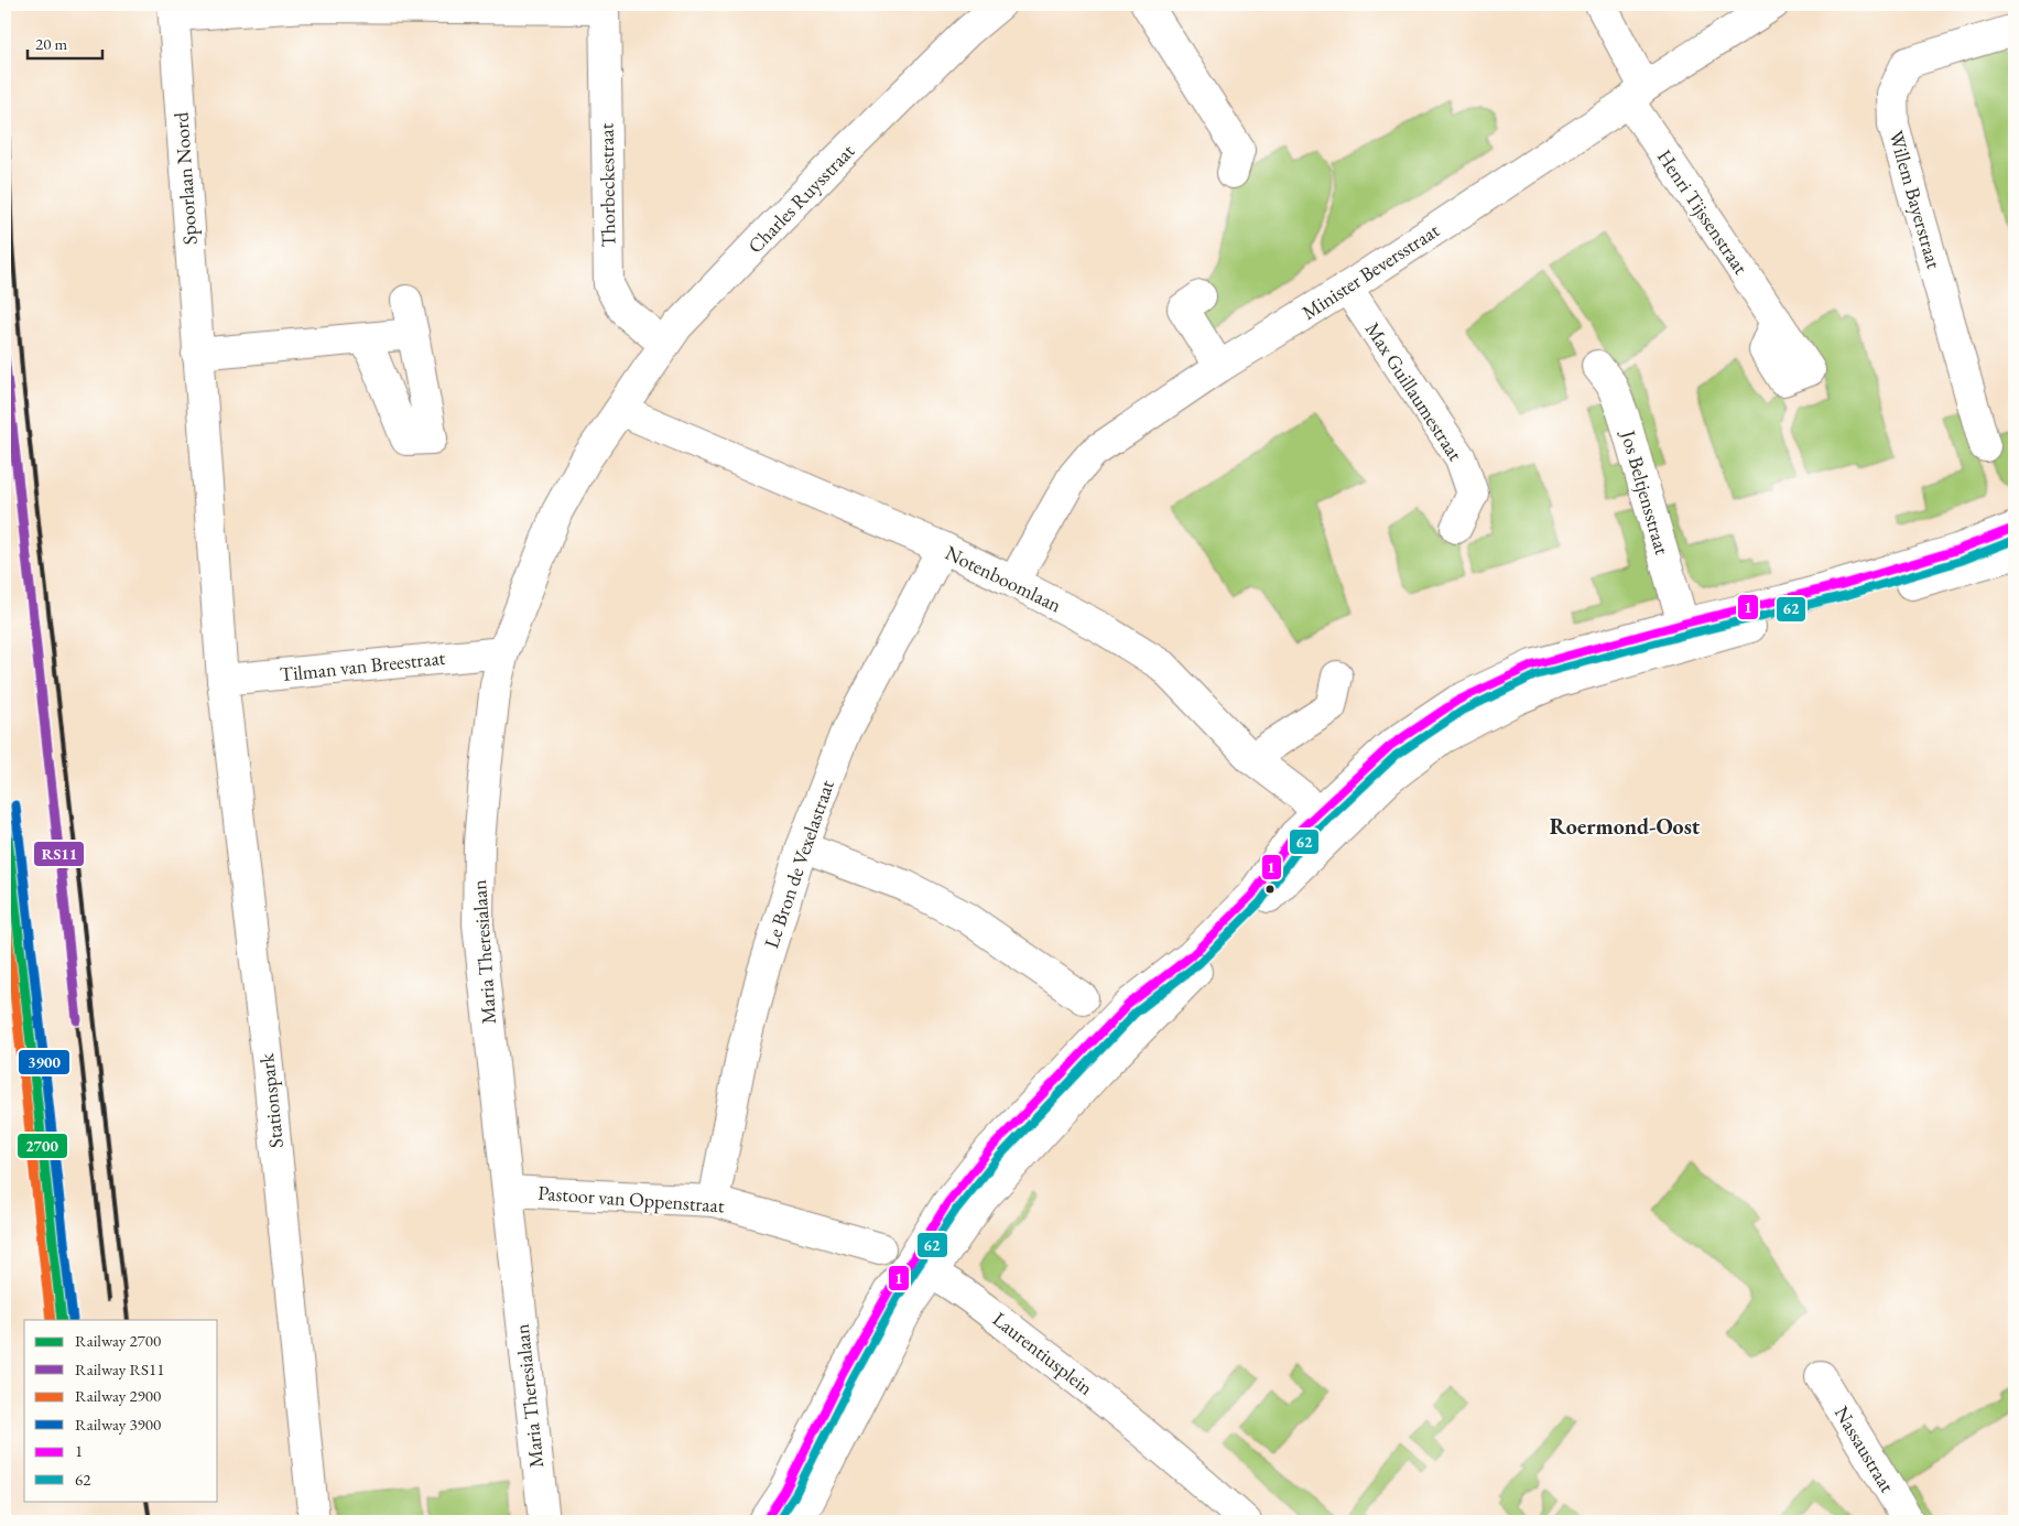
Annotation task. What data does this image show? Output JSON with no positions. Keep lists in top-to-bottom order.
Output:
{
  "streets": {
    "street": [
      "Spoorlaan Noord",
      "Thorbeckestraat",
      "Charles Ruysstraat",
      "Willem Bayerstraat",
      "Henri Tijssenstraat",
      "Minister Beversstraat",
      "Max Guillaumestraat",
      "Jos Beltjensstraat",
      "Notenboomlaan",
      "Tilman van Breestraat",
      "Le Bron de Vexelastraat",
      "Maria Theresialaan",
      "Stationspark",
      "Pastoor van Oppenstraat",
      "Laurentiusplein",
      "Nassaustraat"
    ]
  },
  "crossings": [
    ["Spoorlaan Noord", "Tilman van Breestraat"],
    ["Spoorlaan Noord", "Stationspark"],
    ["Thorbeckestraat", "Charles Ruysstraat"],
    ["Charles Ruysstraat", "Notenboomlaan"],
    ["Charles Ruysstraat", "Maria Theresialaan"],
    ["Henri Tijssenstraat", "Minister Beversstraat"],
    ["Minister Beversstraat", "Max Guillaumestraat"],
    ["Minister Beversstraat", "Notenboomlaan"],
    ["Notenboomlaan", "Le Bron de Vexelastraat"],
    ["Notenboomlaan", "Maria Theresialaan"],
    ["Tilman van Breestraat", "Maria Theresialaan"],
    ["Tilman van Breestraat", "Stationspark"],
    ["Le Bron de Vexelastraat", "Pastoor van Oppenstraat"],
    ["Maria Theresialaan", "Pastoor van Oppenstraat"]
  ],
  "districts": ["Roermond-Oost"],
  "lines": [
    "rail line RS11",
    "transit line 1",
    "transit line 62",
    "rail line 3900",
    "rail line 2700",
    "rail line 2900"
  ],
  "legend": [
    "Railway 2700",
    "Railway RS11",
    "Railway 2900",
    "Railway 3900",
    "1",
    "62"
  ],
  "scale_bar": "20 m"
}
